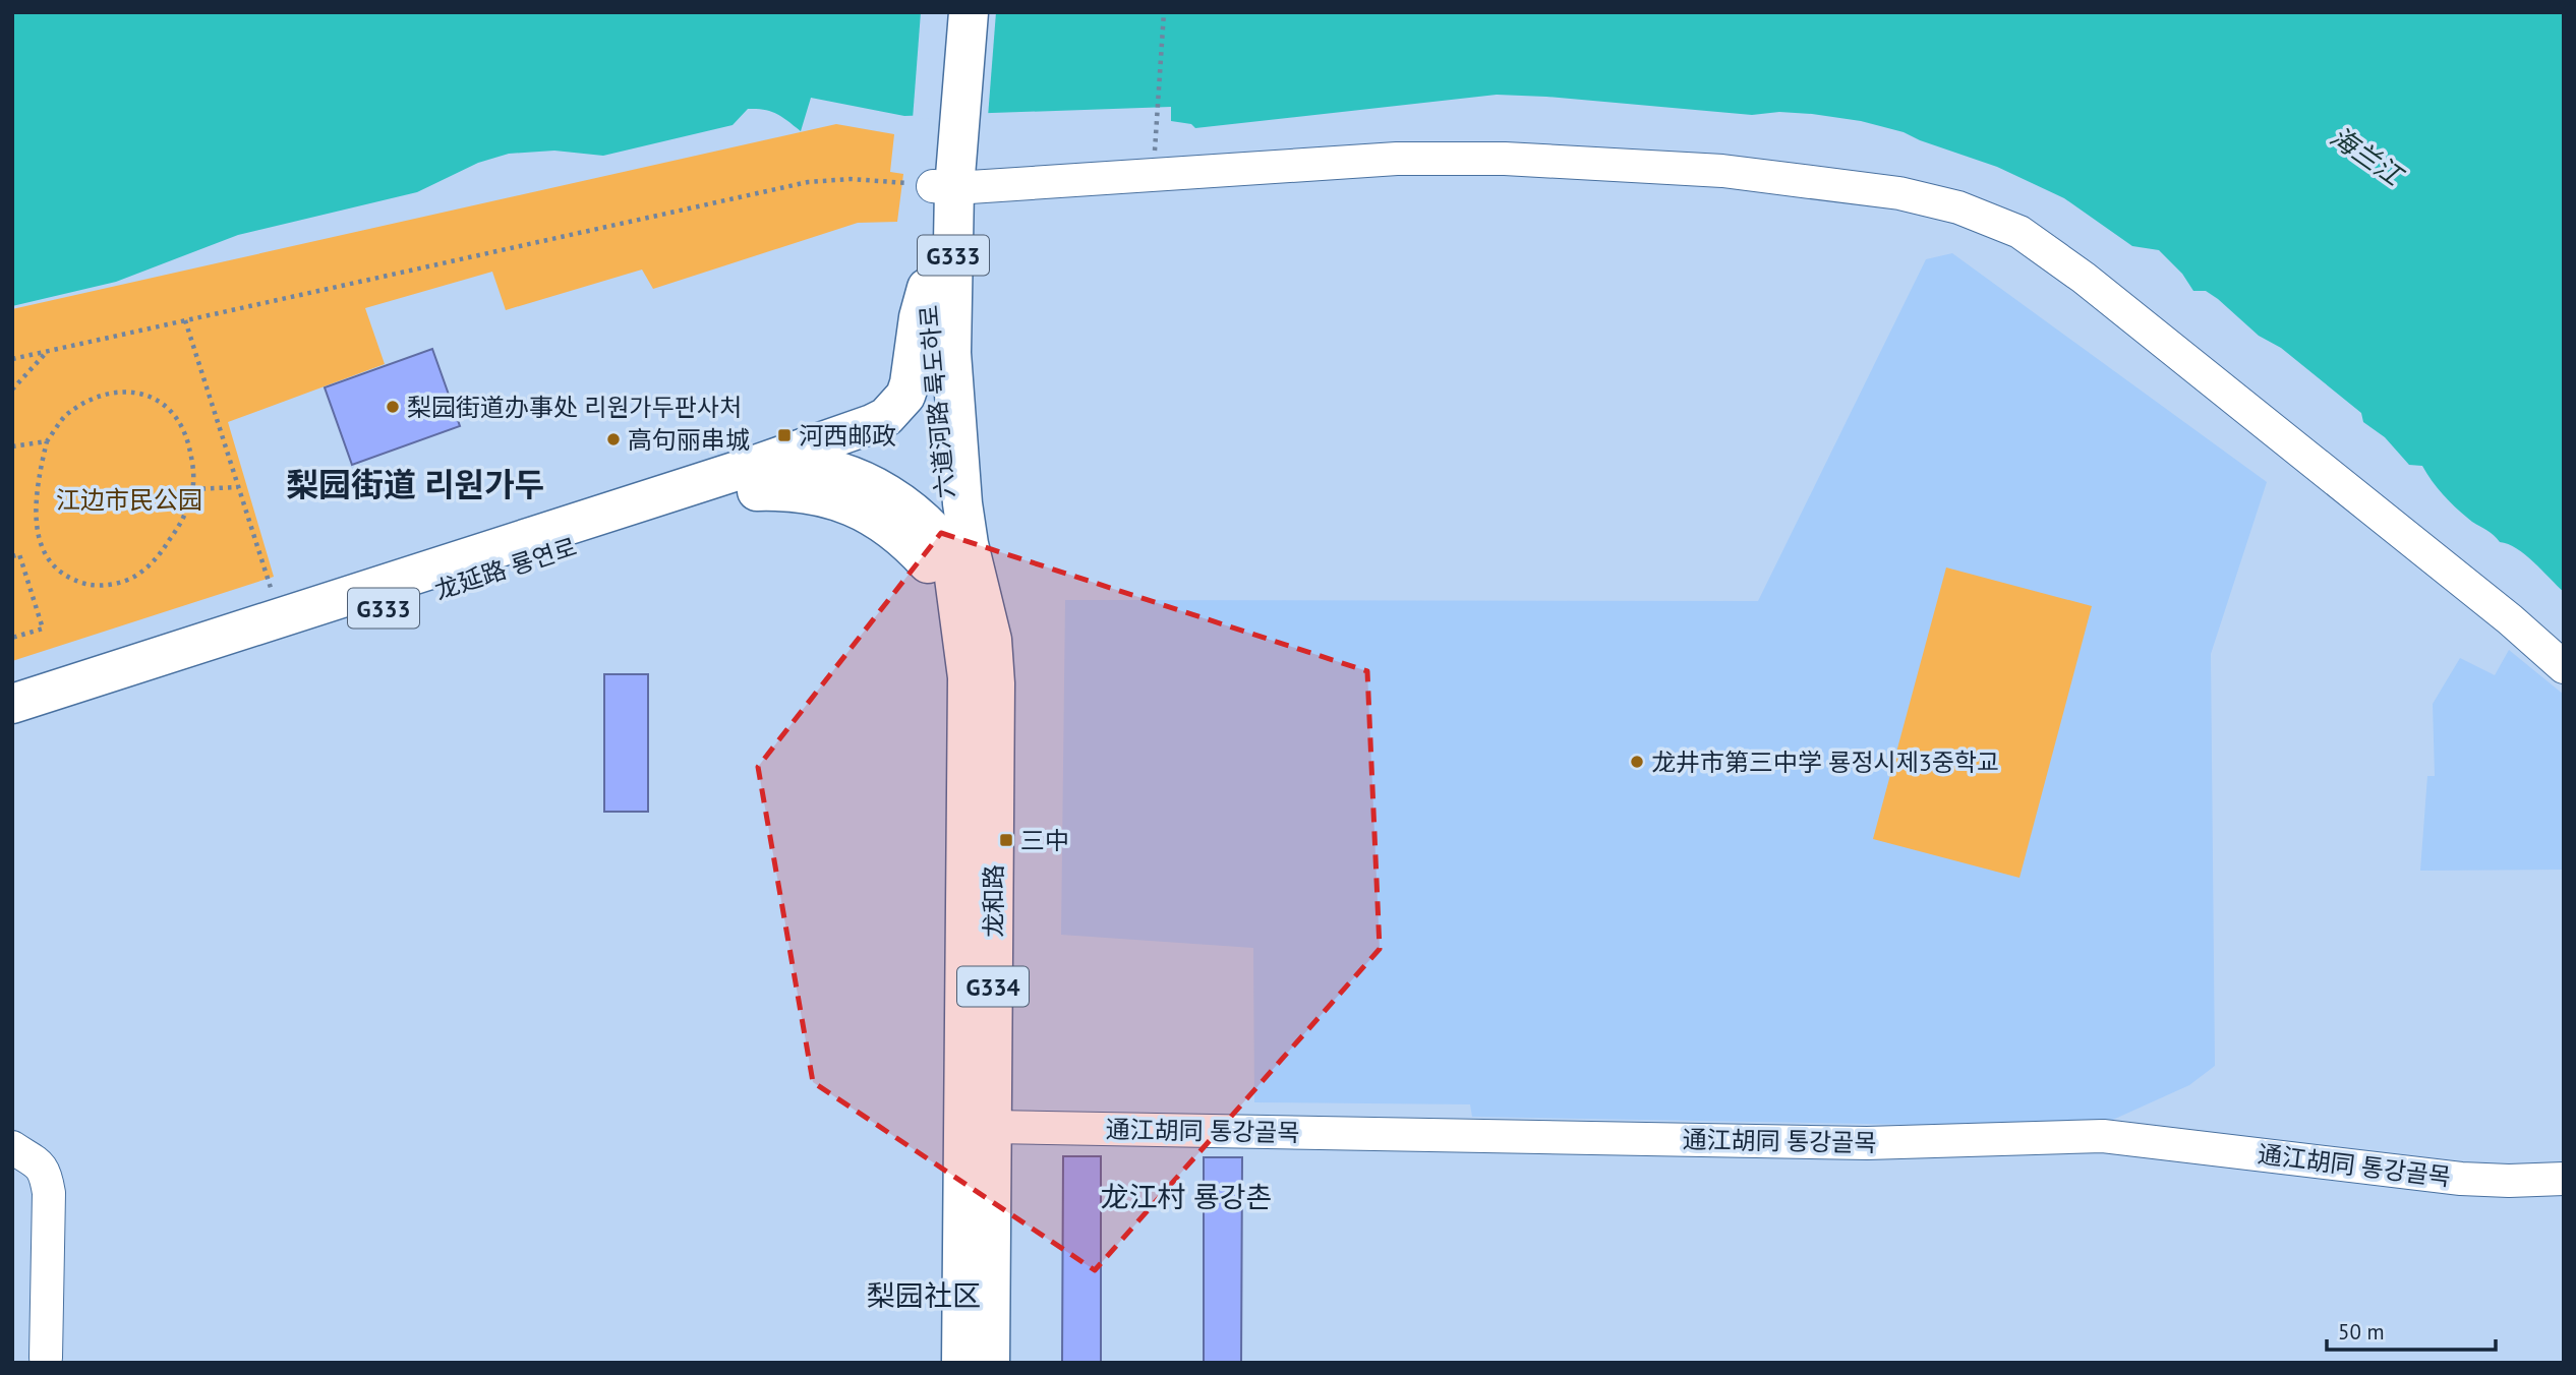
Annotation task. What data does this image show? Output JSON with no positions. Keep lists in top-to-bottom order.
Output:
{
  "streets": {
    "highway": [
      "G333",
      "六道河路 륙도하로",
      "龙延路 룡연로",
      "龙和路",
      "G334"
    ],
    "street": ["通江胡同 통강골목"]
  },
  "crossings": [
    ["六道河路 륙도하로", "龙延路 룡연로"],
    ["六道河路 륙도하로", "龙和路"],
    ["龙延路 룡연로", "龙和路"],
    ["龙和路", "通江胡同 통강골목"]
  ],
  "districts": ["梨园街道 리원가두", "龙江村 룡강촌", "梨园社区"],
  "water": ["海兰江"],
  "parks": ["江边市民公园"],
  "places": {
    "other": ["梨园街道办事处 리원가두판사처", "高句丽串城", "龙井市第三中学 룡정시제3중학교"],
    "transit": ["河西邮政", "三中"]
  },
  "scale_bar": "50 m"
}
